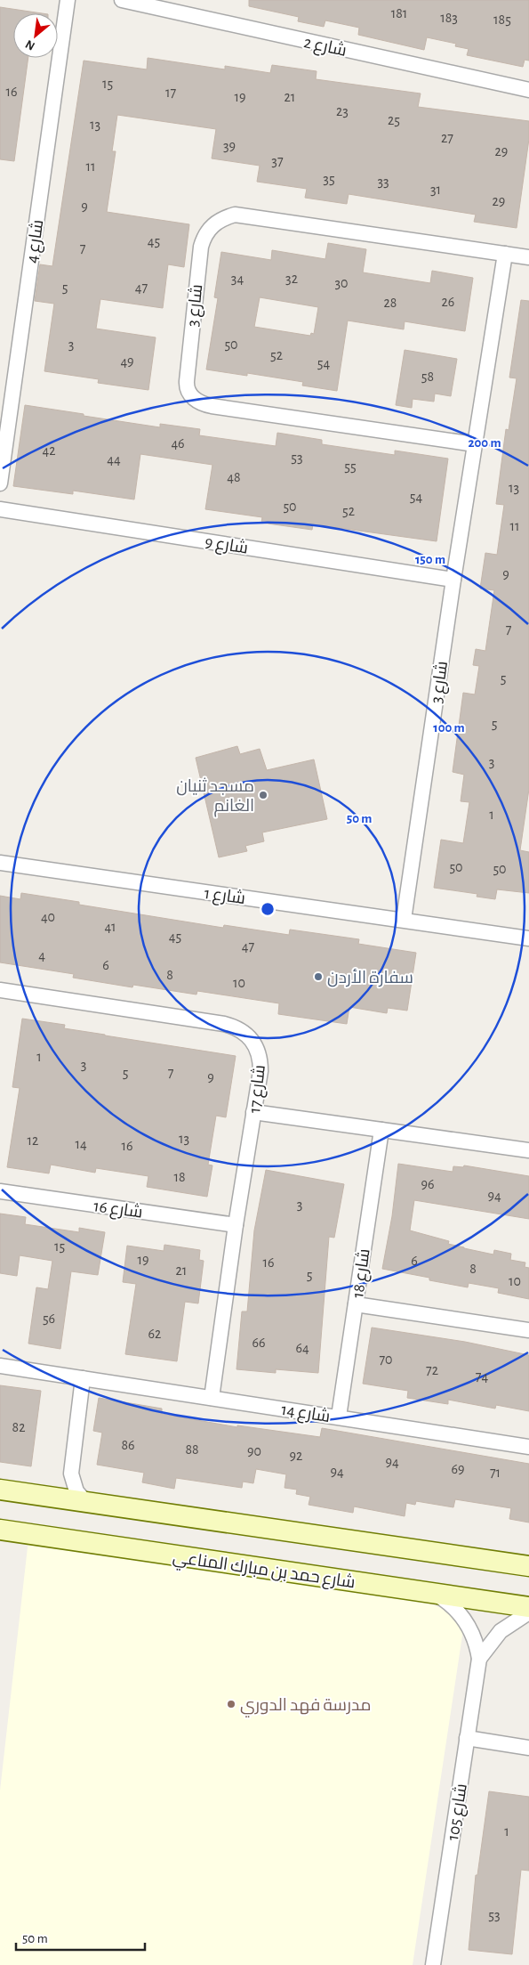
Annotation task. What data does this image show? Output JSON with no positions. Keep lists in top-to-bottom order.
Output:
{
  "streets": {
    "street": [
      "شارع 2",
      "شارع 4",
      "شارع 3",
      "شارع 9",
      "شارع 1",
      "شارع 17",
      "شارع 16",
      "شارع 18",
      "شارع 14",
      "شارع حمد بن مبارك المناعي",
      "شارع 105"
    ]
  },
  "crossings": [
    ["شارع 3", "شارع 9"],
    ["شارع 3", "شارع 1"],
    ["شارع 17", "شارع 16"],
    ["شارع 17", "شارع 14"],
    ["شارع 18", "شارع 14"],
    ["شارع حمد بن مبارك المناعي", "شارع 105"]
  ],
  "places": ["مسجد ثنيان الغانم", "سفارة الأردن", "مدرسة فهد الدوري"],
  "house_numbers": [
    "181",
    "183",
    "185",
    "15",
    "16",
    "17",
    "19",
    "21",
    "23",
    "25",
    "13",
    "27",
    "39",
    "29",
    "37",
    "11",
    "35",
    "33",
    "31",
    "29",
    "9",
    "45",
    "7",
    "34",
    "32",
    "30",
    "5",
    "47",
    "26",
    "28",
    "3",
    "50",
    "52",
    "49",
    "54",
    "58",
    "46",
    "42",
    "53",
    "44",
    "55",
    "48",
    "13",
    "54",
    "50",
    "52",
    "11",
    "9",
    "7",
    "5",
    "5",
    "3",
    "1",
    "50",
    "50",
    "40",
    "41",
    "45",
    "47",
    "4",
    "6",
    "8",
    "10",
    "1",
    "3",
    "5",
    "7",
    "9",
    "13",
    "12",
    "14",
    "16",
    "18",
    "96",
    "94",
    "3",
    "15",
    "19",
    "6",
    "16",
    "8",
    "21",
    "5",
    "10",
    "56",
    "62",
    "66",
    "64",
    "70",
    "72",
    "74",
    "82",
    "86",
    "88",
    "90",
    "92",
    "94",
    "69",
    "94",
    "71",
    "1",
    "53"
  ],
  "scale_bar": "50 m",
  "north": "bottom left",
  "rings": [
    "200 m",
    "150 m",
    "100 m",
    "50 m"
  ]
}
